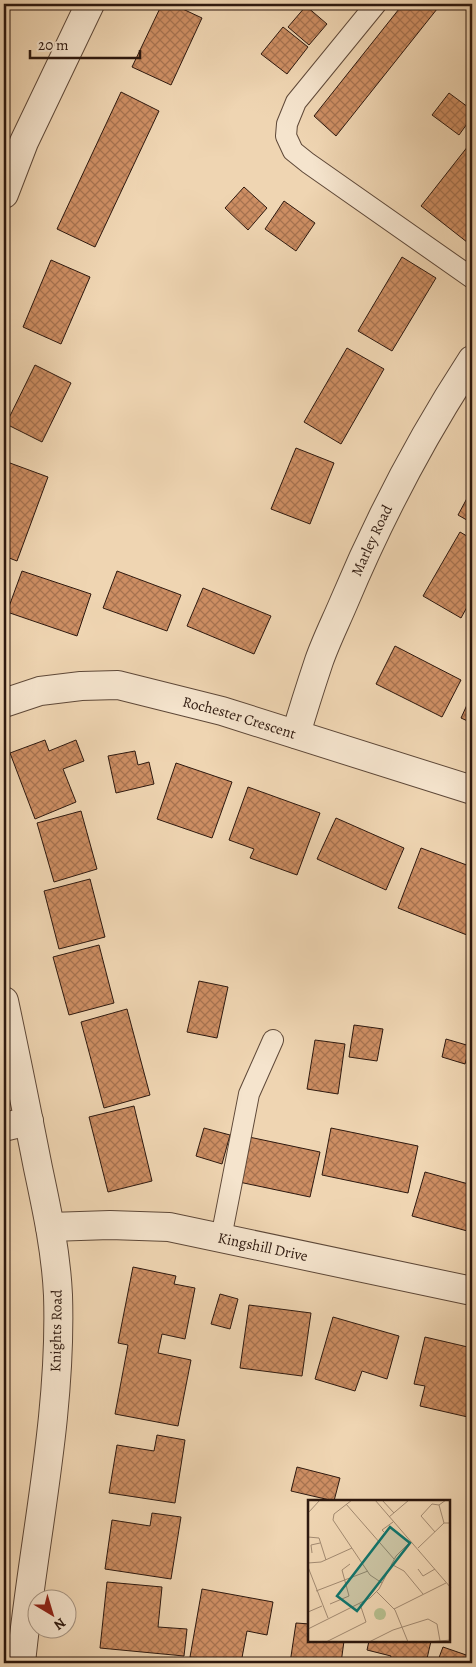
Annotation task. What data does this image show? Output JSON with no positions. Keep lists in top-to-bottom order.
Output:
{
  "streets": {
    "street": [
      "Marley Road",
      "Rochester Crescent",
      "Kingshill Drive",
      "Knights Road"
    ]
  },
  "crossings": [
    ["Marley Road", "Rochester Crescent"],
    ["Kingshill Drive", "Knights Road"]
  ],
  "scale_bar": "20 m",
  "north": "bottom right"
}
